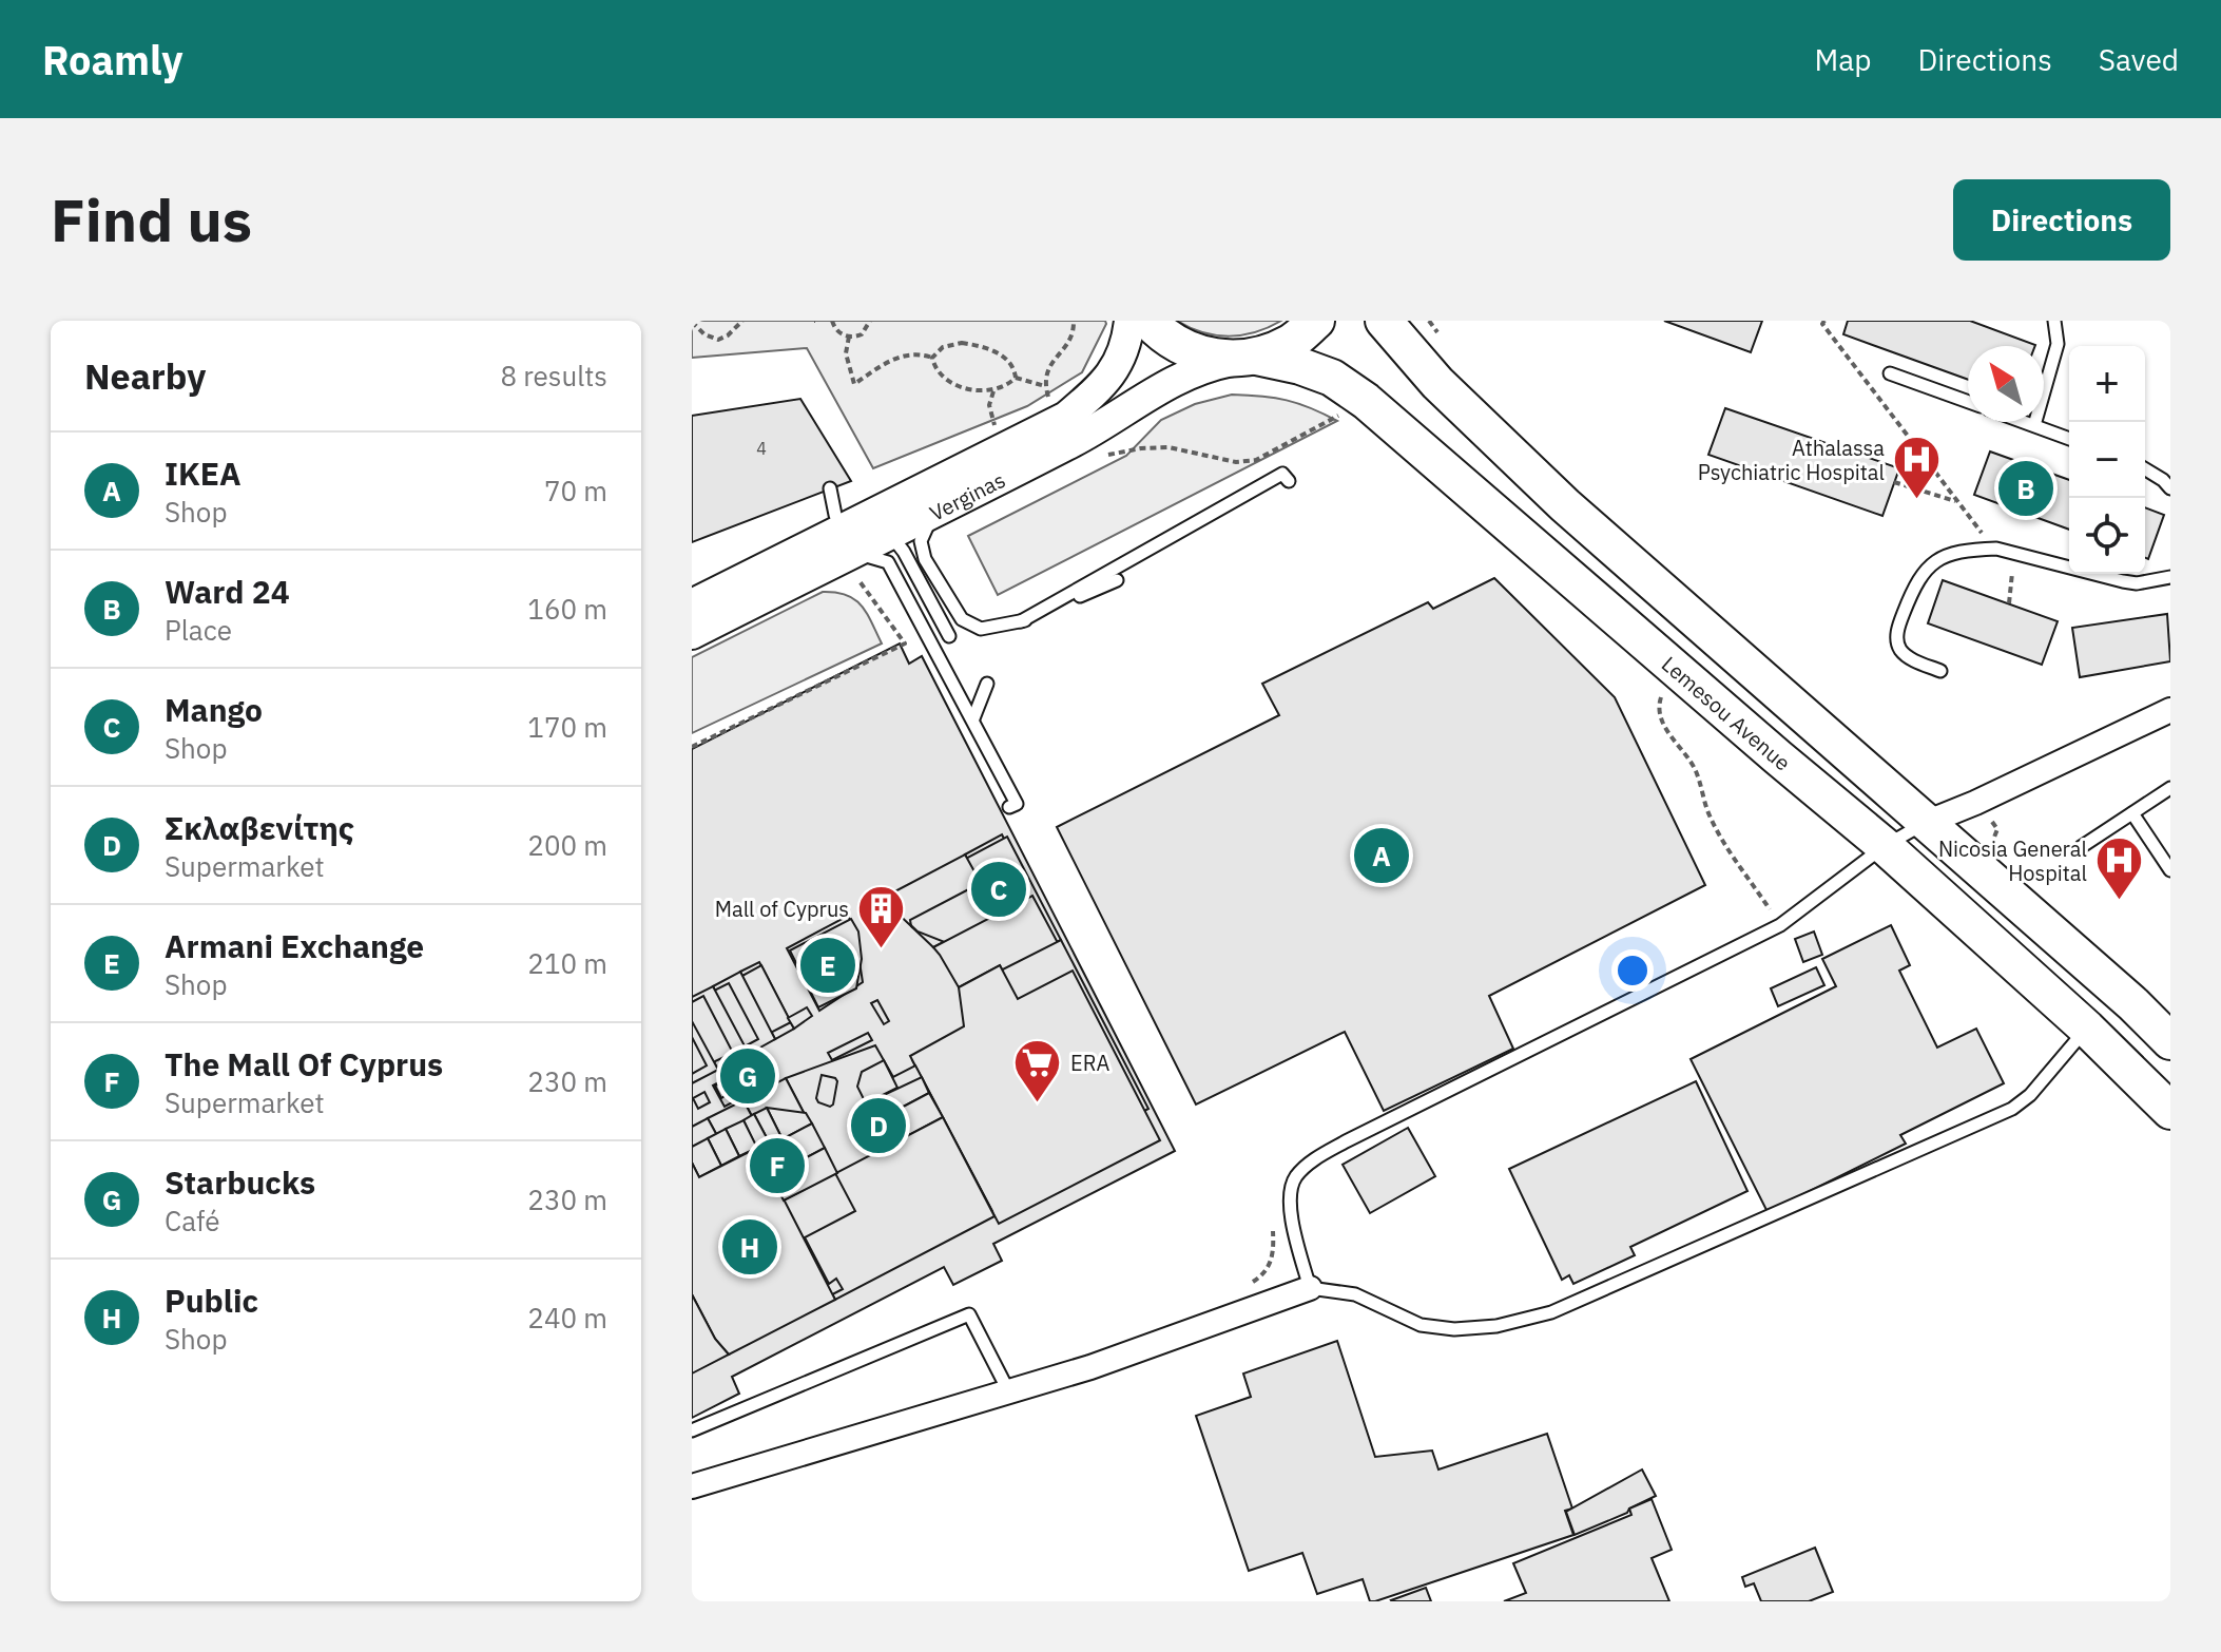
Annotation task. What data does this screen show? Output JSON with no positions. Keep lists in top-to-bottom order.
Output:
{
  "streets": {
    "main road": ["Lemesou Avenue"],
    "street": ["Verginas"]
  },
  "crossings": [
    ["Verginas", "Lemesou Avenue"]
  ],
  "places": {
    "hospital": ["Athalassa Psychiatric Hospital", "Nicosia General Hospital"],
    "building": ["Mall of Cyprus"],
    "supermarket": ["ERA"]
  },
  "house_numbers": ["4"],
  "north": "top left",
  "page": {
    "header": "Roamly",
    "nav": ["Map", "Directions", "Saved"],
    "buttons": "Directions",
    "title": "Find us",
    "heading": ["Nearby", "8 results"],
    "map_buttons": ["+", "−"],
    "list": [
      {
        "mark": "A",
        "name": "IKEA",
        "note": "Shop",
        "value": "70 m"
      },
      {
        "mark": "B",
        "name": "Ward 24",
        "note": "Place",
        "value": "160 m"
      },
      {
        "mark": "C",
        "name": "Mango",
        "note": "Shop",
        "value": "170 m"
      },
      {
        "mark": "D",
        "name": "Σκλαβενίτης",
        "note": "Supermarket",
        "value": "200 m"
      },
      {
        "mark": "E",
        "name": "Armani Exchange",
        "note": "Shop",
        "value": "210 m"
      },
      {
        "mark": "F",
        "name": "The Mall Of Cyprus",
        "note": "Supermarket",
        "value": "230 m"
      },
      {
        "mark": "G",
        "name": "Starbucks",
        "note": "Café",
        "value": "230 m"
      },
      {
        "mark": "H",
        "name": "Public",
        "note": "Shop",
        "value": "240 m"
      }
    ],
    "pins": [
      "B",
      "A",
      "C",
      "E",
      "G",
      "D",
      "F",
      "H"
    ]
  }
}
